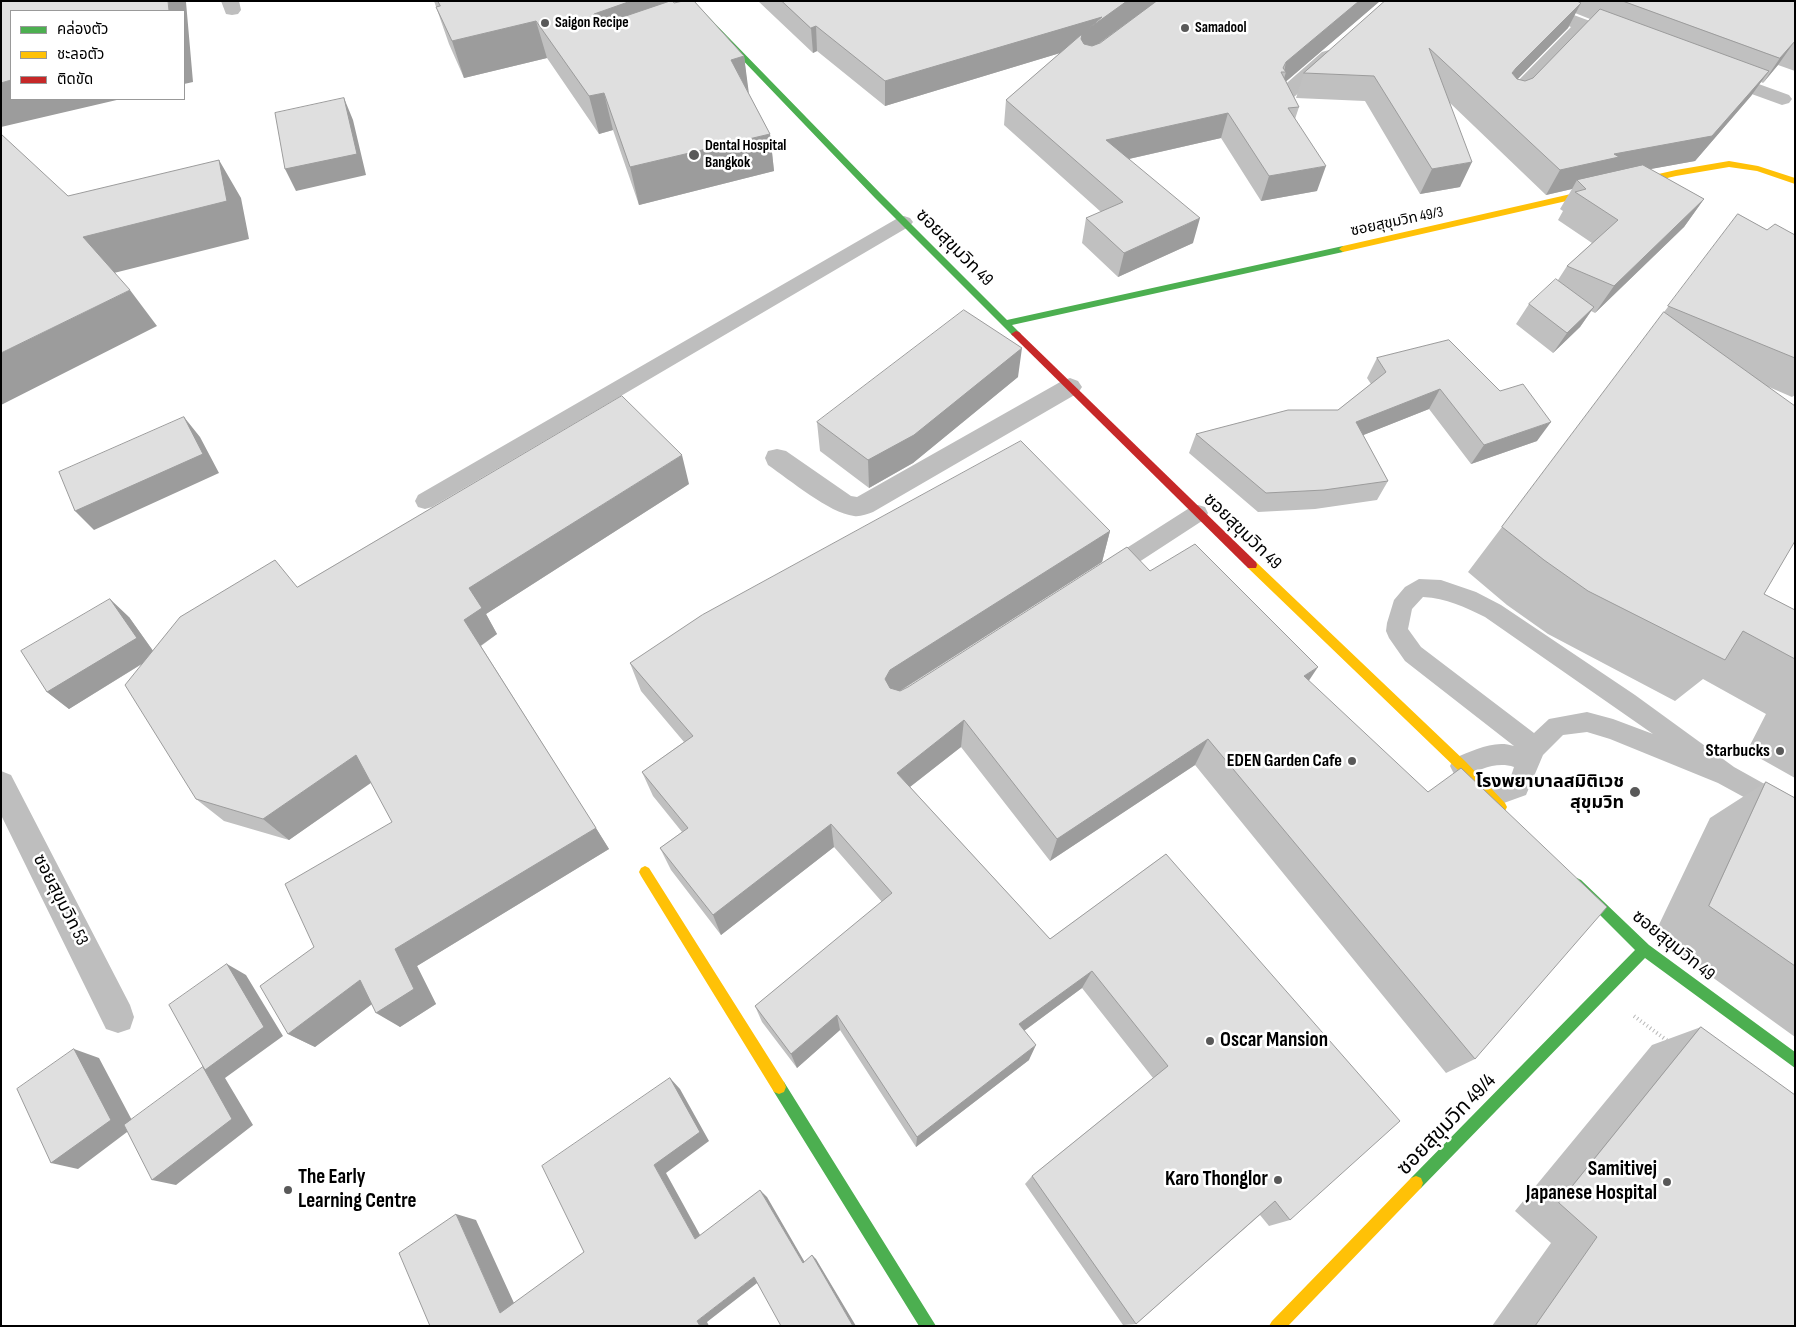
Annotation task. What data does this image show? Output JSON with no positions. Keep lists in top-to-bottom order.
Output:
{
  "streets": {
    "street": [
      "ซอยสุขุมวิท 49/3",
      "ซอยสุขุมวิท 49",
      "ซอยสุขุมวิท 53",
      "ซอยสุขุมวิท 49/4"
    ]
  },
  "crossings": [
    ["ซอยสุขุมวิท 49/3", "ซอยสุขุมวิท 49"],
    ["ซอยสุขุมวิท 49", "ซอยสุขุมวิท 49/4"]
  ],
  "places": [
    "Saigon Recipe",
    "Samadool",
    "Dental Hospital Bangkok",
    "Starbucks",
    "EDEN Garden Cafe",
    "โรงพยาบาลสมิติเวช สุขุมวิท",
    "Oscar Mansion",
    "Karo Thonglor",
    "Samitivej Japanese Hospital",
    "The Early Learning Centre"
  ],
  "legend": ["คล่องตัว", "ชะลอตัว", "ติดขัด"]
}
